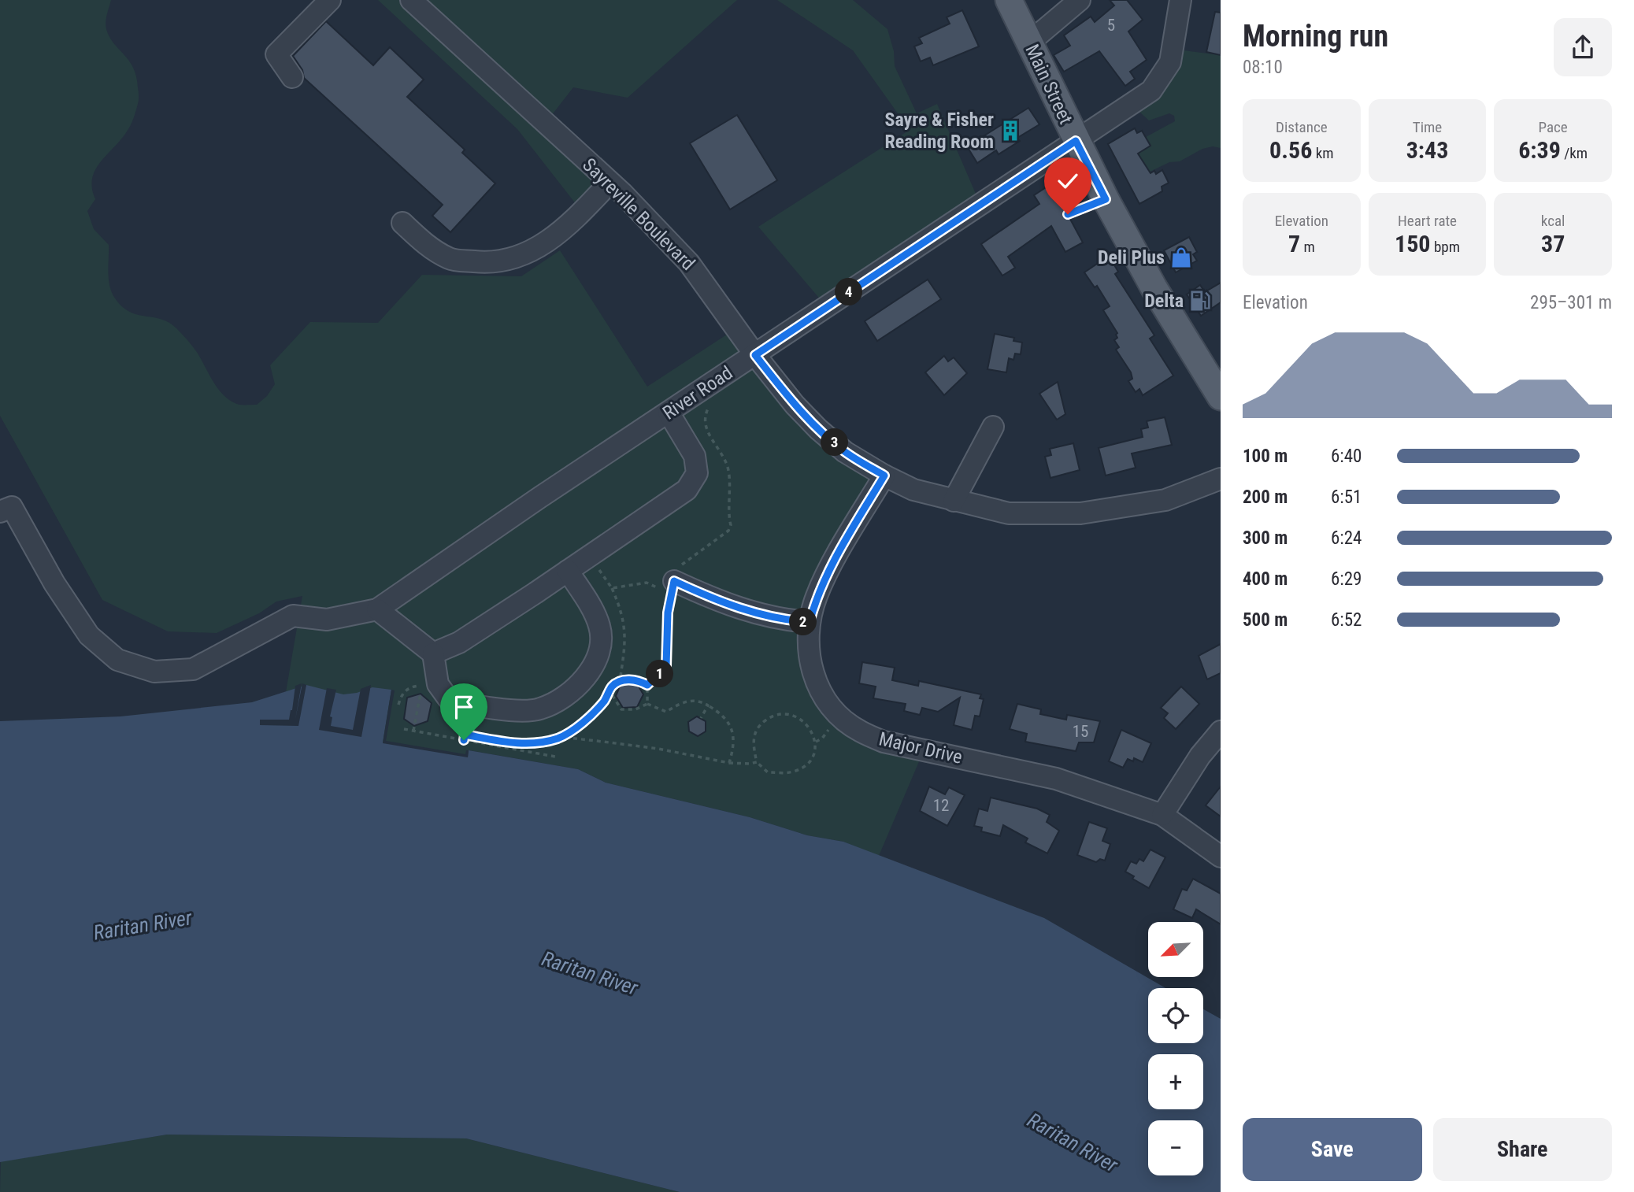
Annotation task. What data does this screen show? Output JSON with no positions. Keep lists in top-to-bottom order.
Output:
{
  "streets": {
    "main road": ["Main Street"],
    "street": ["Sayreville Boulevard", "River Road", "Major Drive"]
  },
  "crossings": [
    ["Main Street", "River Road"],
    ["Sayreville Boulevard", "River Road"],
    ["Sayreville Boulevard", "Major Drive"]
  ],
  "water": ["Raritan River"],
  "places": {
    "building": ["Sayre & Fisher Reading Room"],
    "shop": ["Deli Plus"],
    "fuel station": ["Delta"]
  },
  "house_numbers": ["5", "15", "12"],
  "north": "bottom left",
  "page": {
    "heading": ["Morning run", "08:10"],
    "stats": [
      ["Distance", "0.56 km"],
      ["Time", "3:43"],
      ["Pace", "6:39 /km"],
      ["Elevation", "7 m"],
      ["Heart rate", "150 bpm"],
      ["kcal", "37"]
    ],
    "pins": [
      "4",
      "3",
      "2",
      "1"
    ],
    "chart": ["Elevation", "295–301 m"],
    "list": [
      {
        "name": "100 m",
        "note": "6:40"
      },
      {
        "name": "200 m",
        "note": "6:51"
      },
      {
        "name": "300 m",
        "note": "6:24"
      },
      {
        "name": "400 m",
        "note": "6:29"
      },
      {
        "name": "500 m",
        "note": "6:52"
      }
    ],
    "map_buttons": ["+", "−"],
    "buttons": ["Save", "Share"]
  }
}
